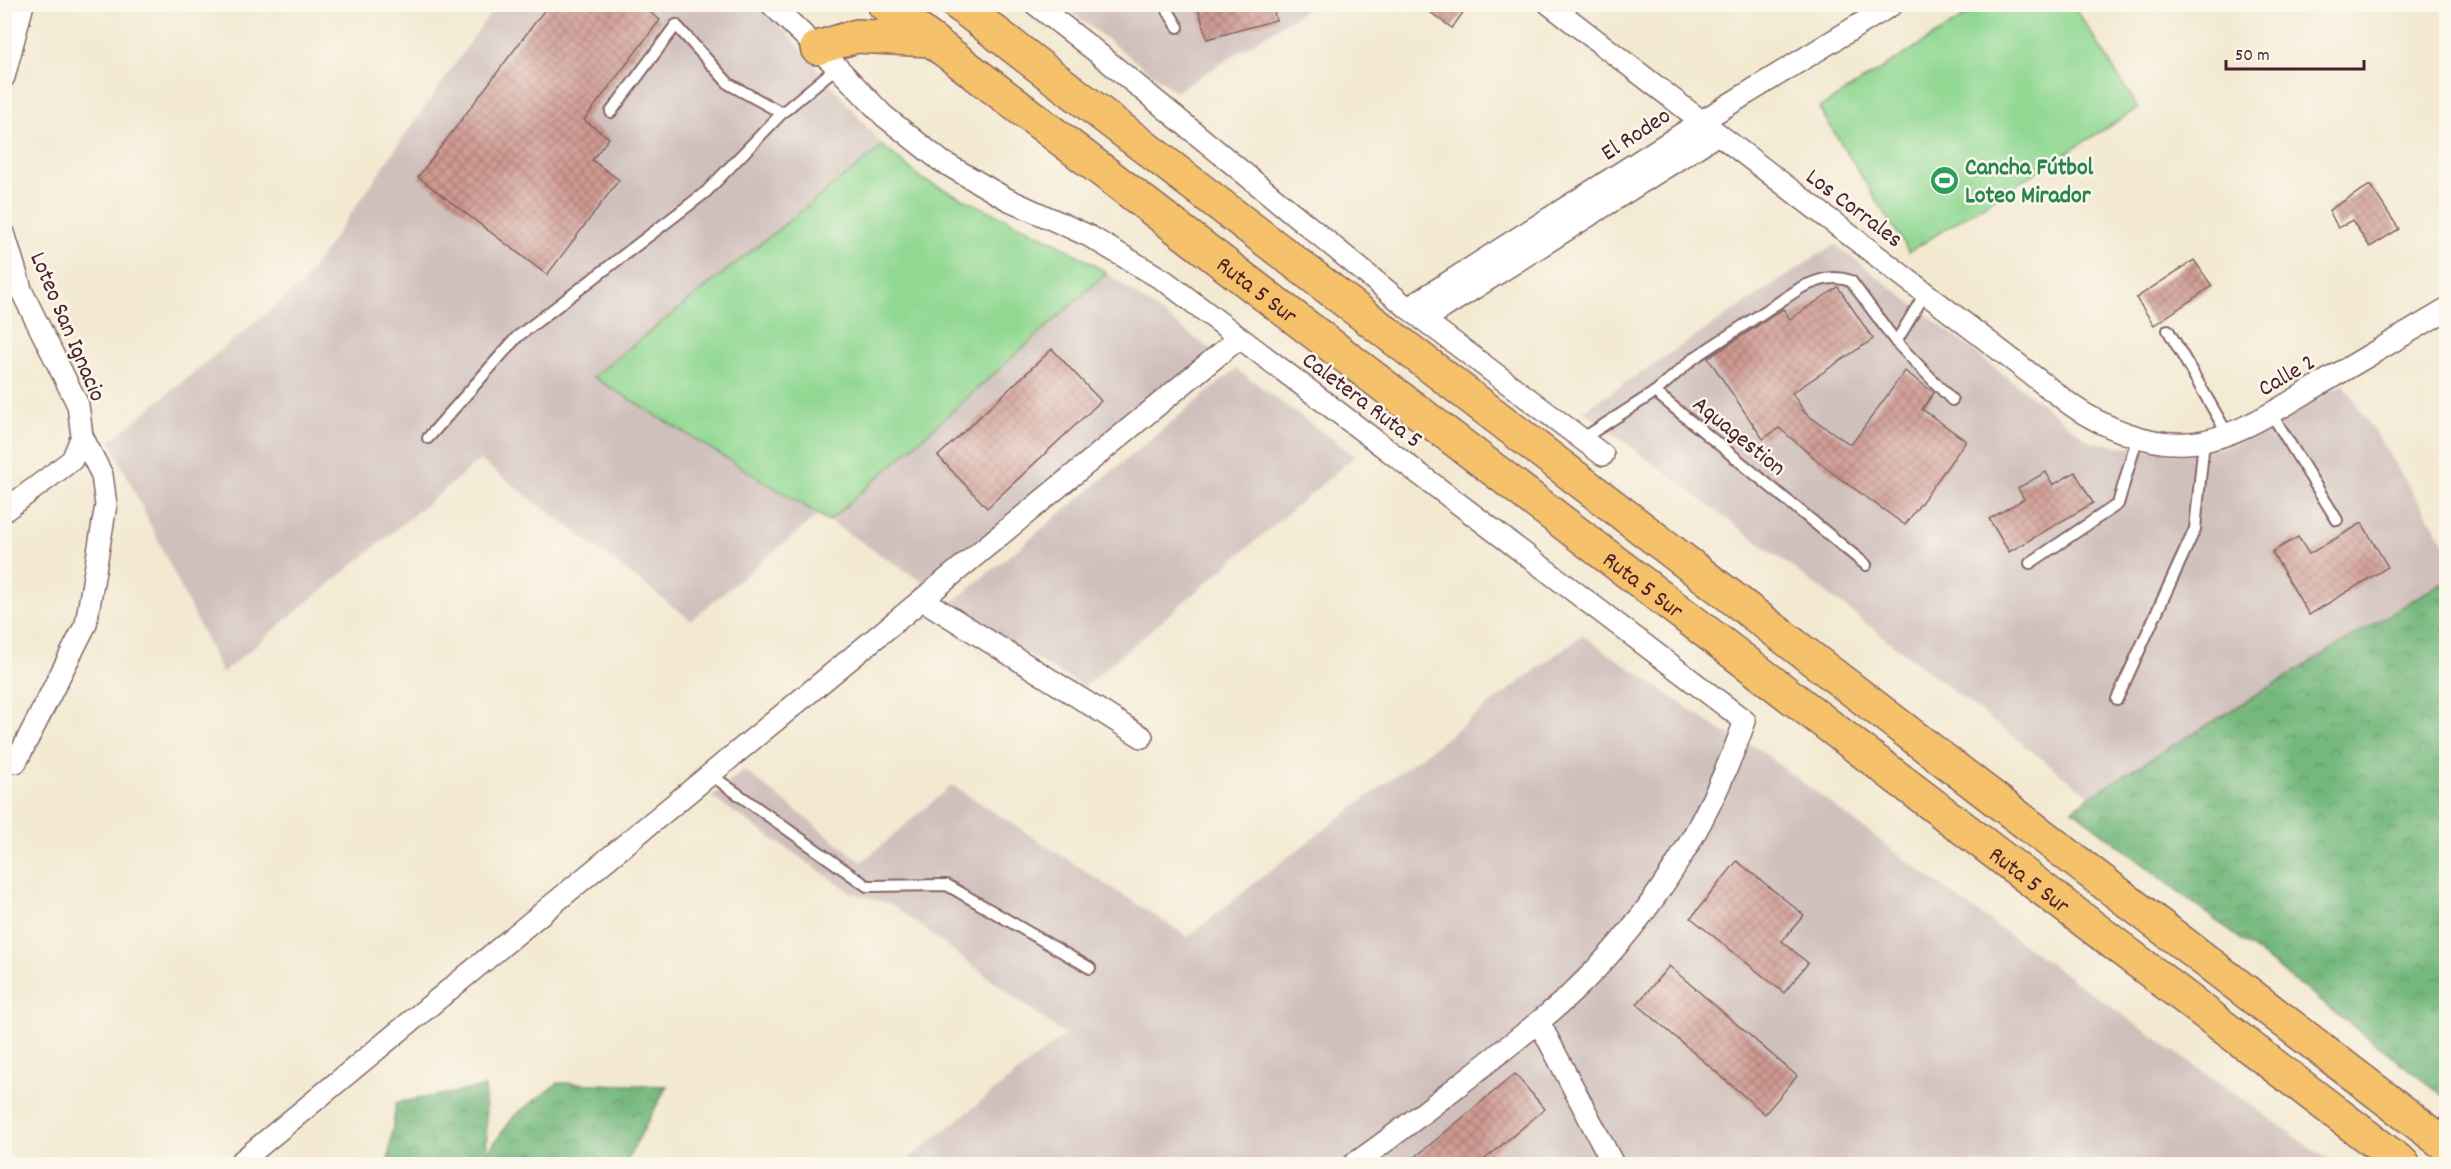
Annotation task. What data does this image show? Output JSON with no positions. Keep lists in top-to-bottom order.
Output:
{
  "streets": {
    "highway": ["Ruta 5 Sur"],
    "street": [
      "El Rodeo",
      "Los Corrales",
      "Loteo San Ignacio",
      "Calle 2",
      "Caletera Ruta 5"
    ],
    "lane": ["Aquagestion"]
  },
  "crossings": [
    ["El Rodeo", "Los Corrales"],
    ["Los Corrales", "Calle 2"]
  ],
  "places": {
    "sports": ["Cancha Fútbol Loteo Mirador"]
  },
  "scale_bar": "50 m"
}
